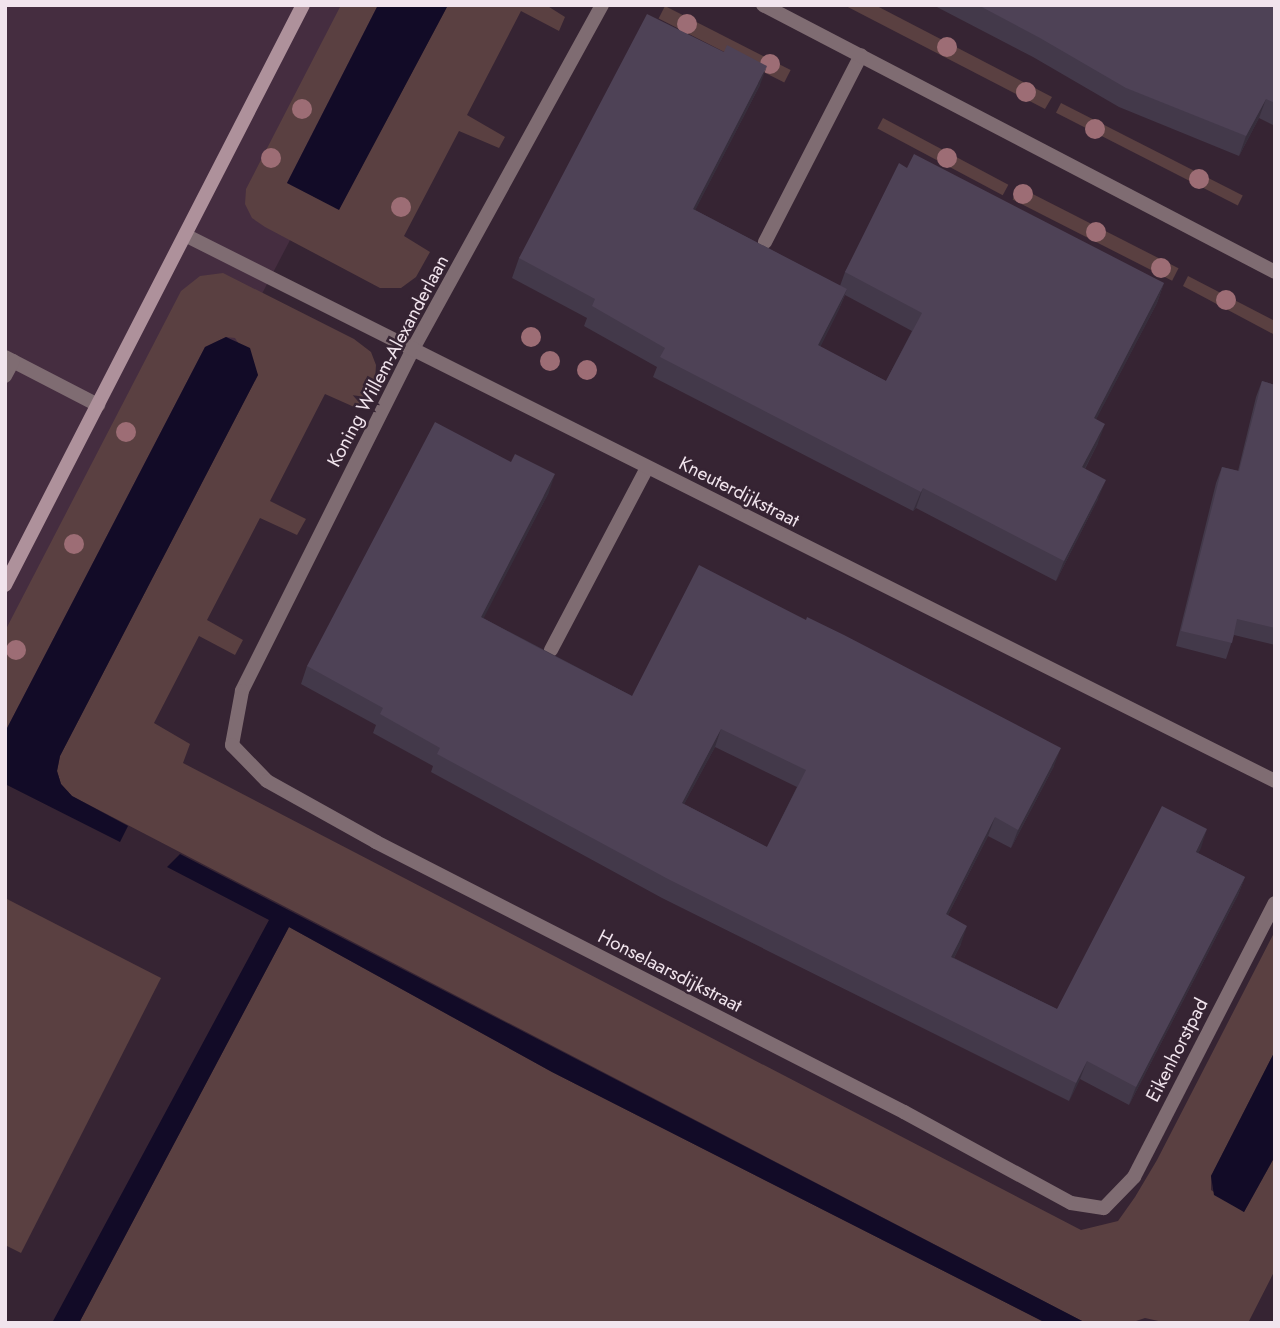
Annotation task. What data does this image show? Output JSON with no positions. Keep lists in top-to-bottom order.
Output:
{
  "streets": {
    "street": [
      "Koning Willem-Alexanderlaan",
      "Kneuterdijkstraat",
      "Honselaarsdijkstraat",
      "Eikenhorstpad"
    ]
  },
  "crossings": [
    ["Koning Willem-Alexanderlaan", "Kneuterdijkstraat"],
    ["Koning Willem-Alexanderlaan", "Honselaarsdijkstraat"],
    ["Honselaarsdijkstraat", "Eikenhorstpad"]
  ]
}
